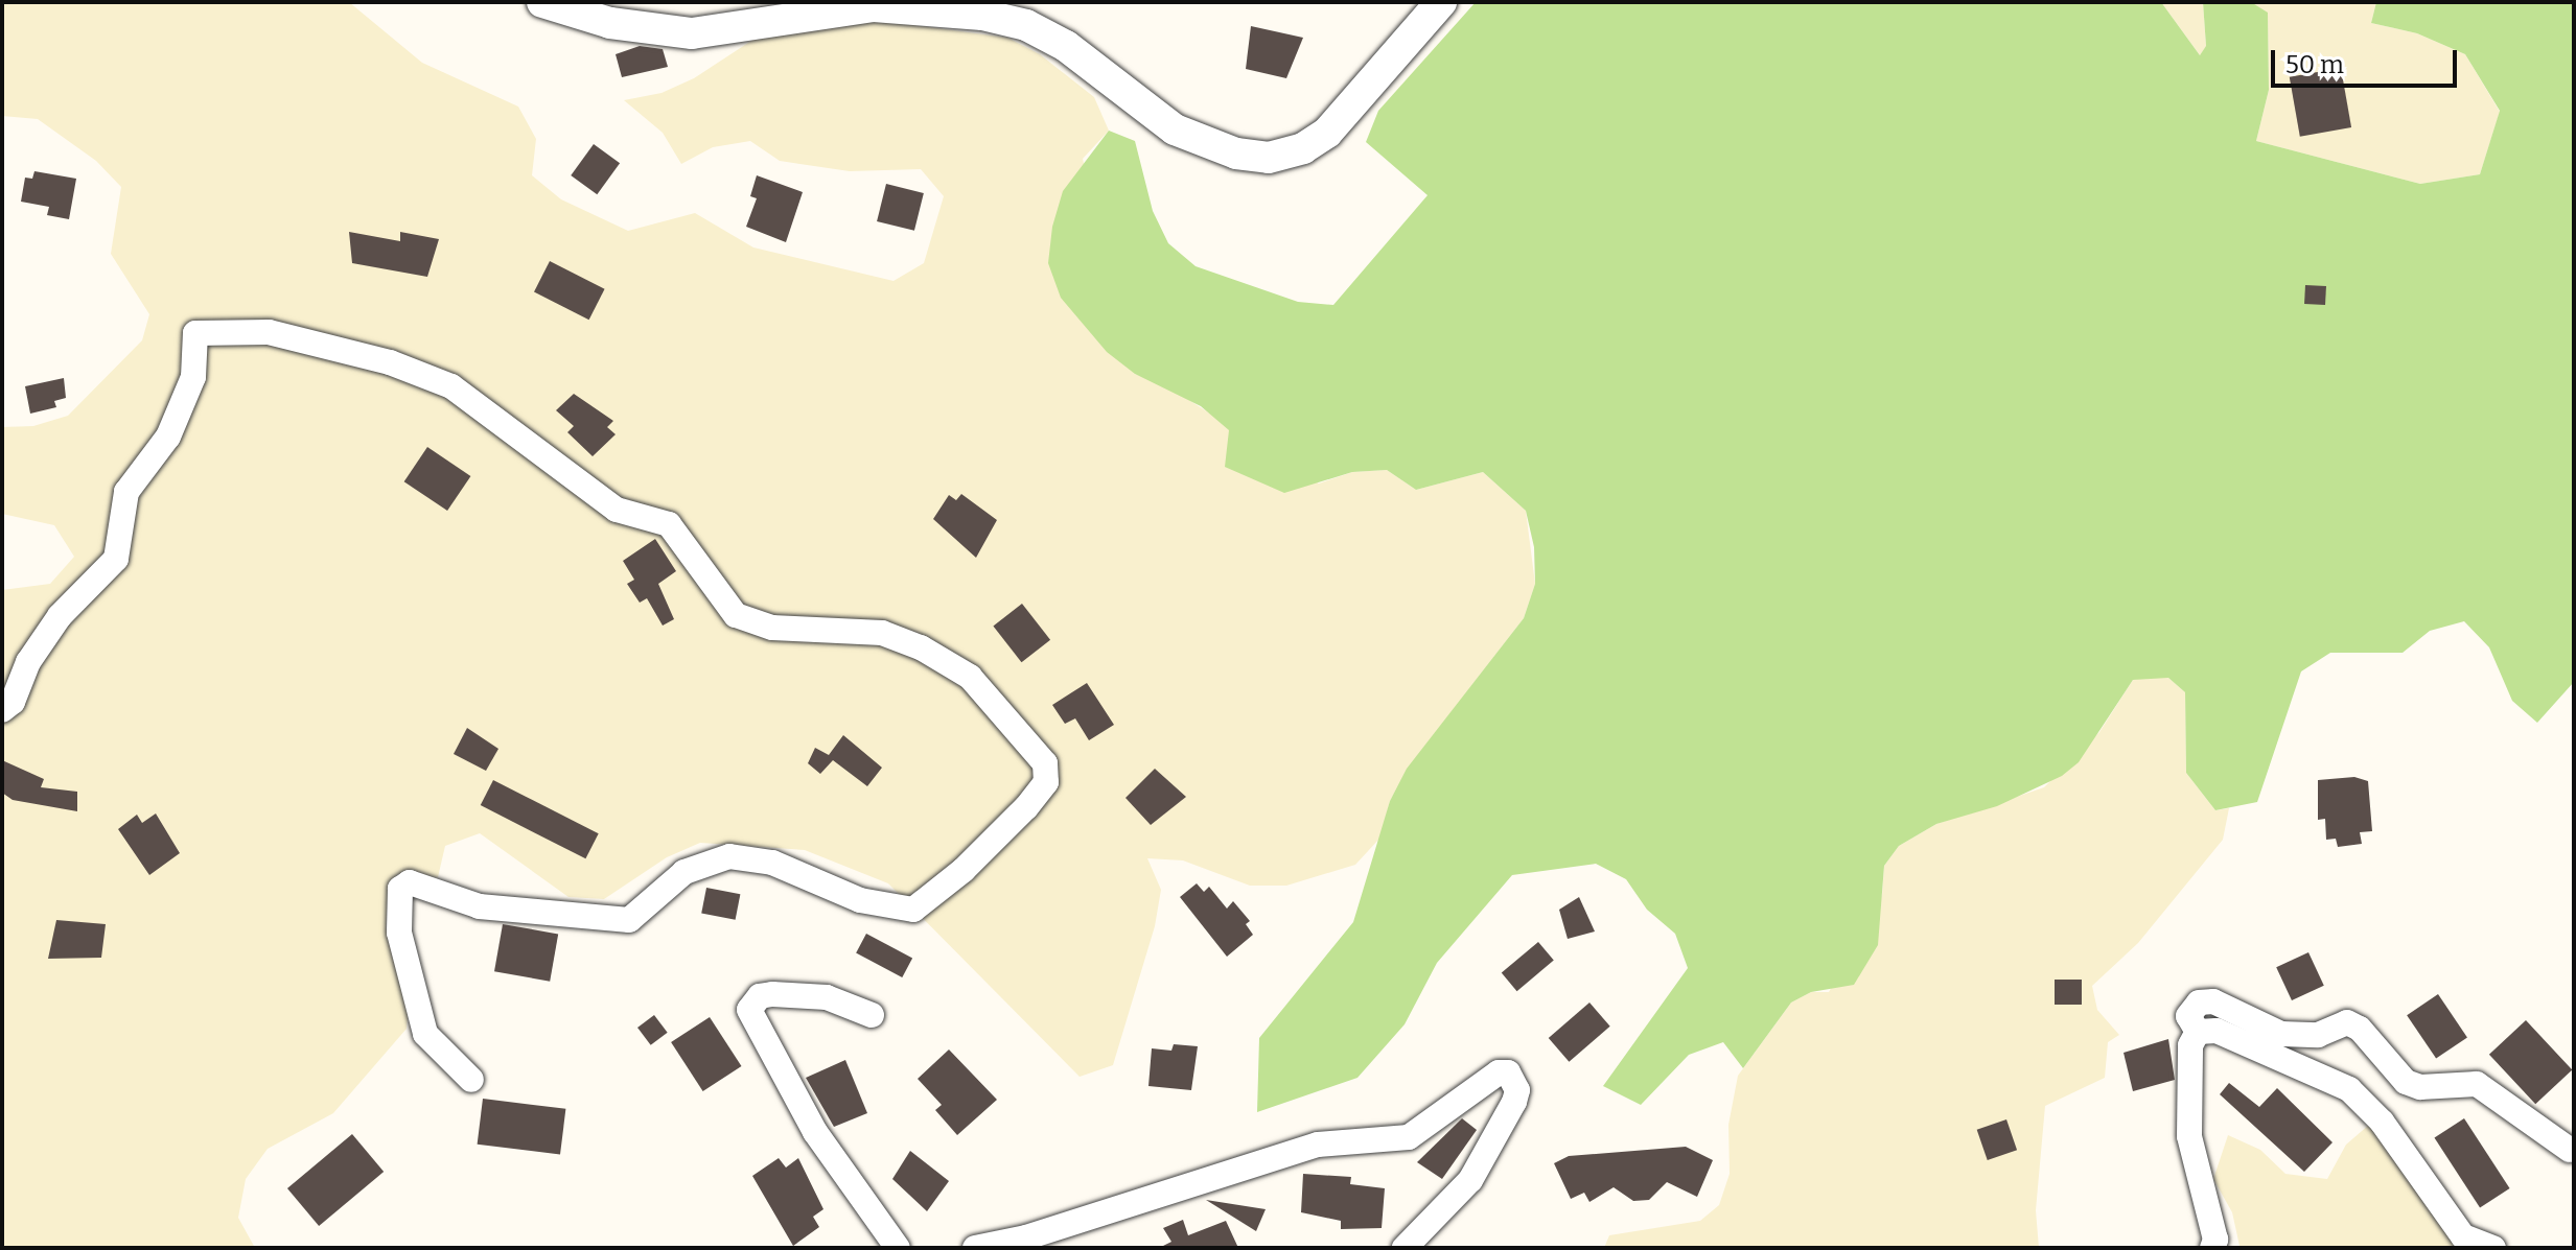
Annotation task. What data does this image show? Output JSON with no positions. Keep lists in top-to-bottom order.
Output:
{
  "scale_bar": "50 m"
}
